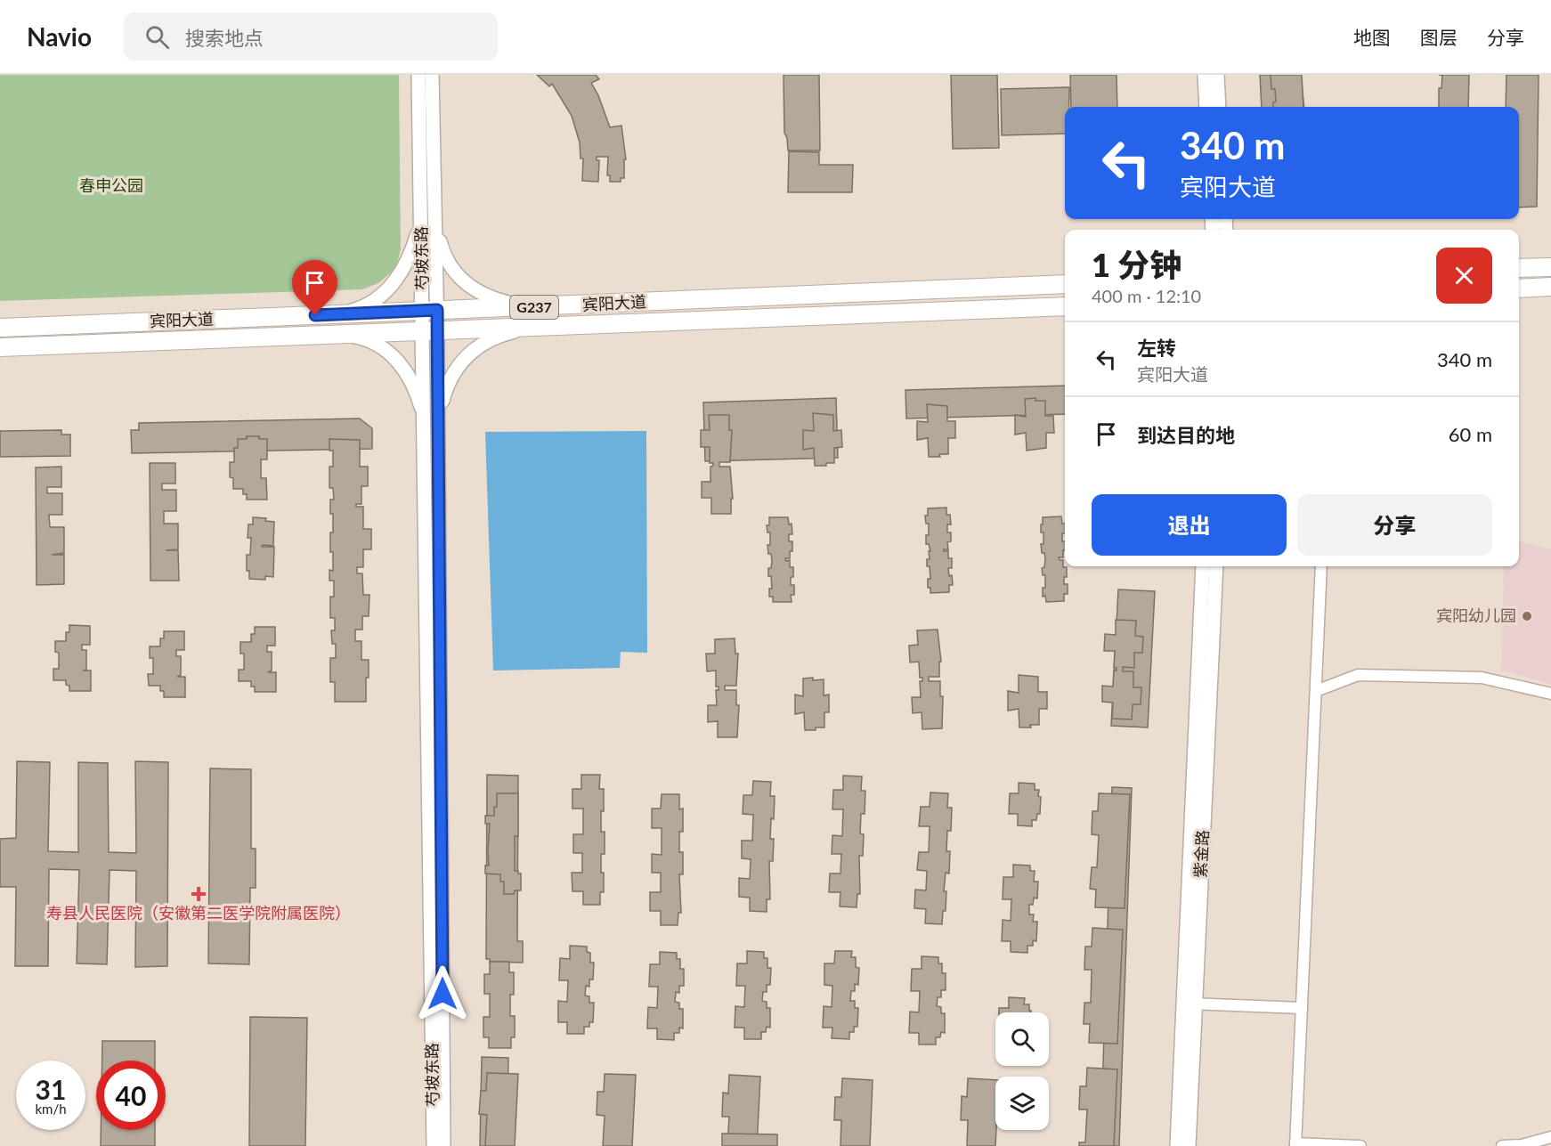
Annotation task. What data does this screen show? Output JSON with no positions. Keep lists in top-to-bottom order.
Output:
{
  "streets": {
    "highway": ["宾阳大道", "G237"],
    "street": ["芍坡东路", "紫金路"]
  },
  "crossings": [
    ["芍坡东路", "宾阳大道"]
  ],
  "parks": ["春申公园"],
  "places": {
    "other": ["宾阳幼儿园"],
    "health": ["寿县人民医院（安徽第二医学院附属医院）"]
  },
  "page": {
    "header": "Navio",
    "search": "搜索地点",
    "nav": ["地图", "图层", "分享"],
    "turn": ["340 m", "宾阳大道"],
    "heading": ["1 分钟", "400 m · 12:10"],
    "list": [
      {
        "name": "左转",
        "note": "宾阳大道",
        "value": "340 m"
      },
      {
        "name": "到达目的地",
        "value": "60 m"
      }
    ],
    "buttons": ["退出", "分享"],
    "speed": "31 km/h",
    "limit": "40"
  }
}
